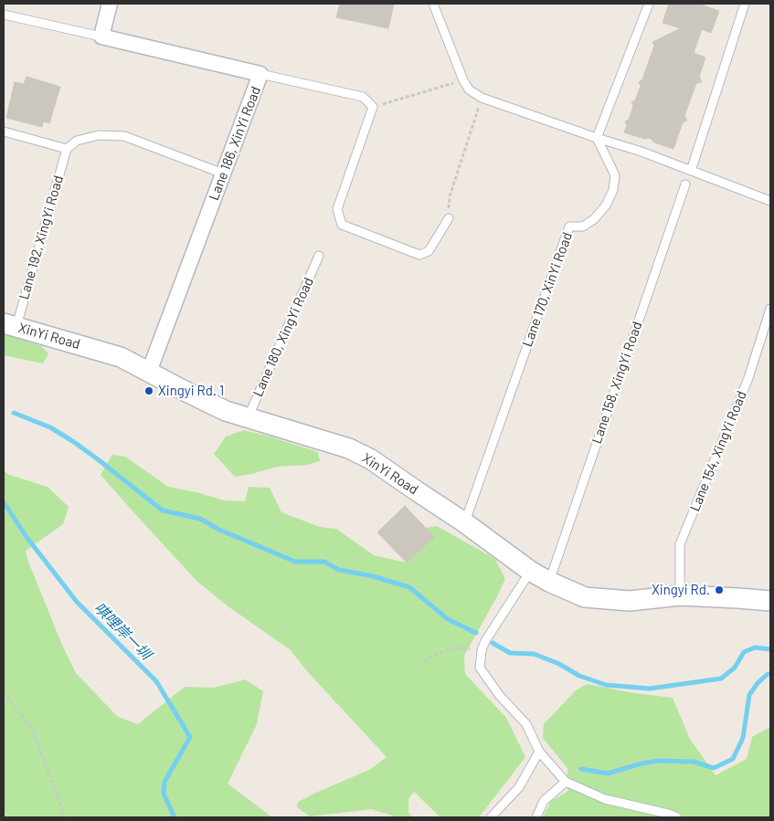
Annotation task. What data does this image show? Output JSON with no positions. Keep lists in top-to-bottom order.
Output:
{
  "streets": {
    "street": ["Lane 186, XinYi Road", "XinYi Road"],
    "lane": [
      "Lane 192, XingYi Road",
      "Lane 170, XinYi Road",
      "Lane 180, XingYi Road",
      "Lane 158, XingYi Road",
      "Lane 154, XingYi Road"
    ]
  },
  "crossings": [
    ["Lane 186, XinYi Road", "XinYi Road"],
    ["Lane 192, XingYi Road", "XinYi Road"],
    ["Lane 170, XinYi Road", "XinYi Road"],
    ["XinYi Road", "Lane 180, XingYi Road"],
    ["XinYi Road", "Lane 158, XingYi Road"],
    ["XinYi Road", "Lane 154, XingYi Road"]
  ],
  "water": ["唭哩岸一圳"],
  "places": ["Xingyi Rd. 1", "Xingyi Rd."]
}
